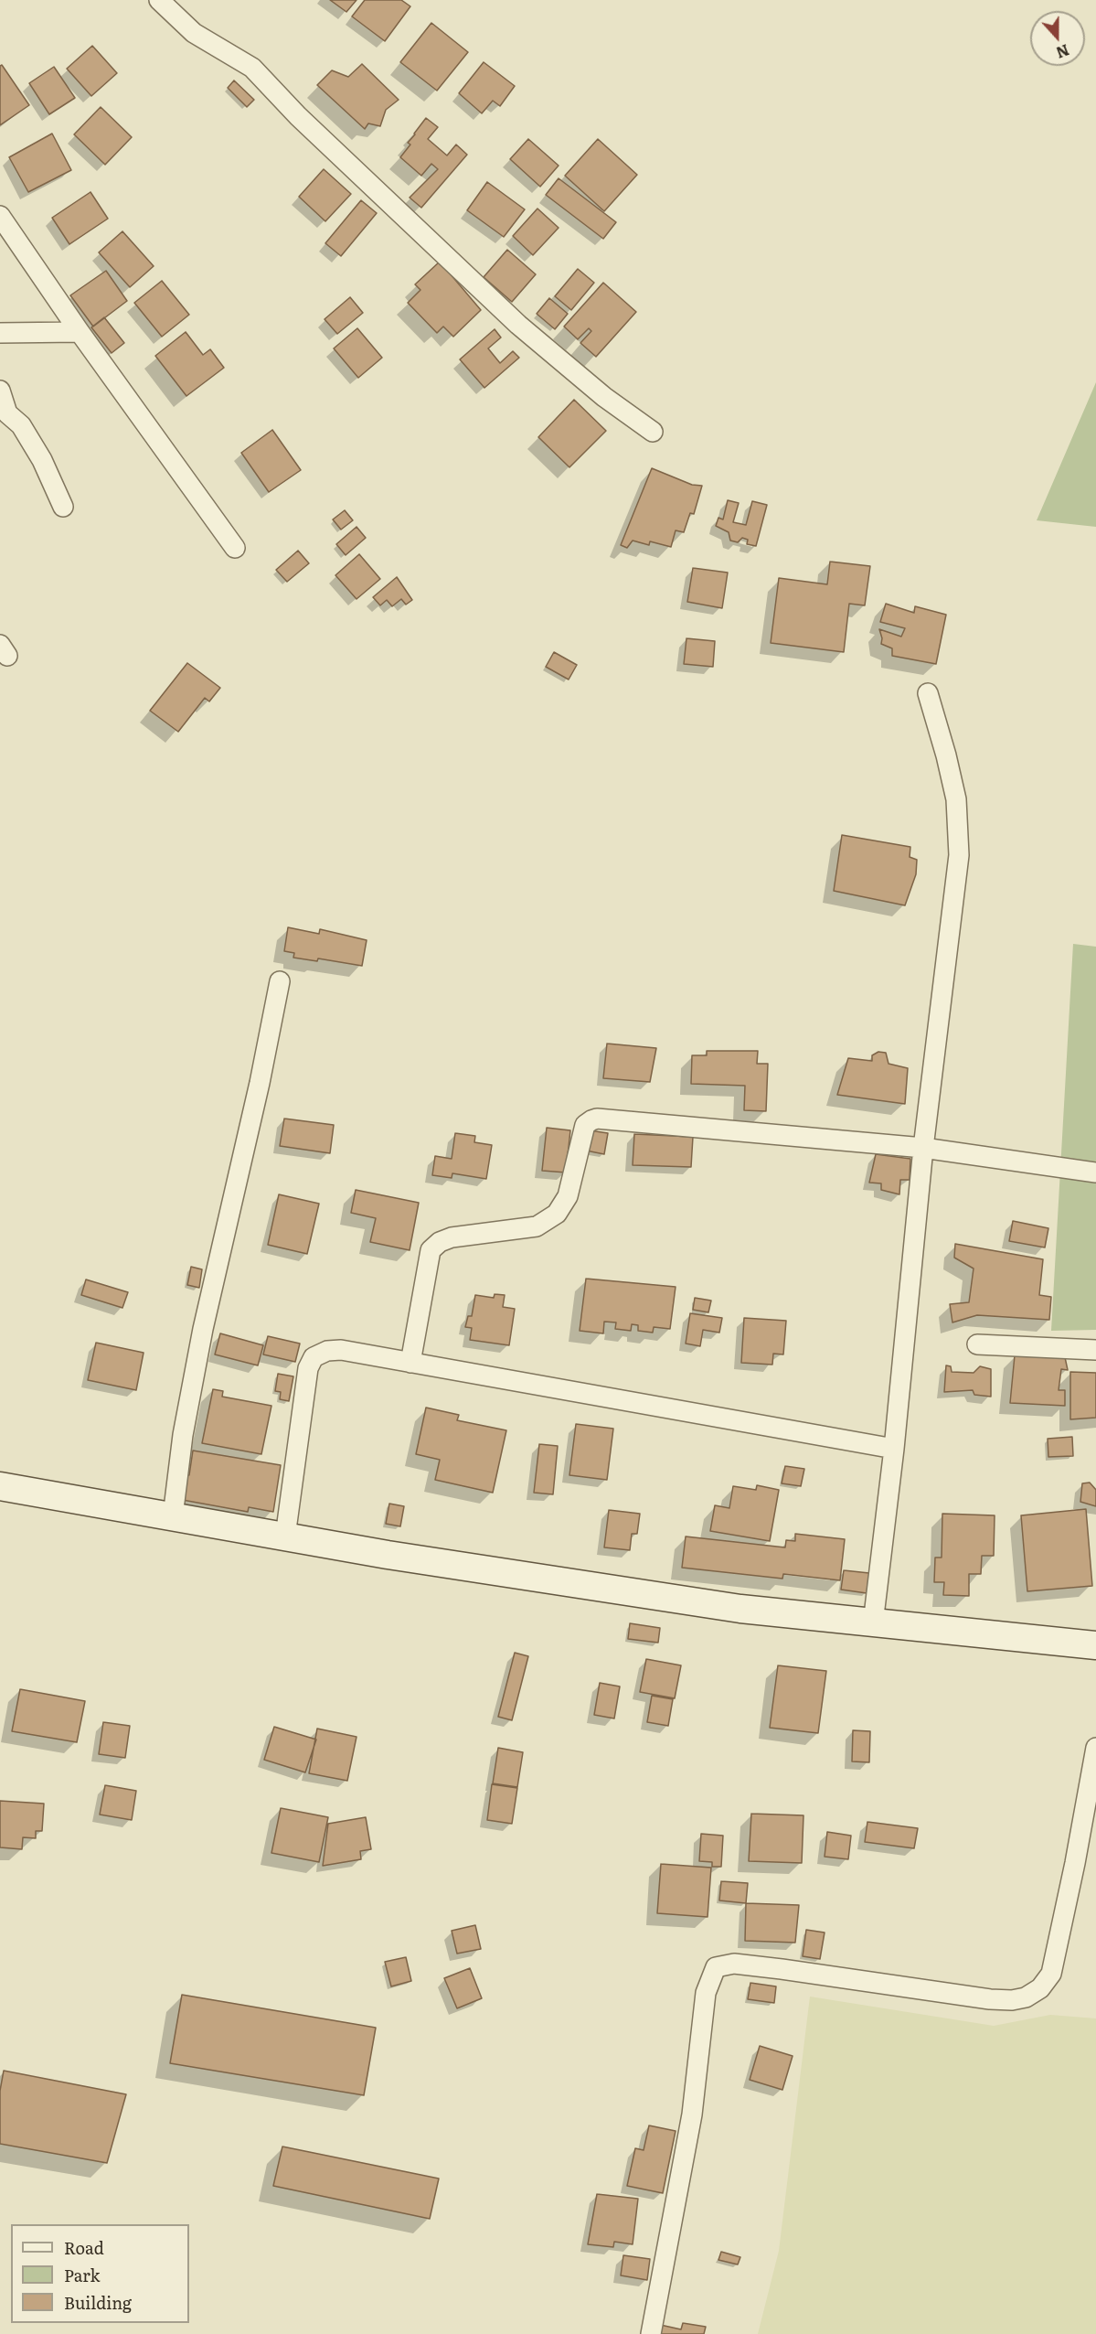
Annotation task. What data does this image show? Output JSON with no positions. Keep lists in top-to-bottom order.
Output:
{
  "legend": ["Road", "Park", "Building"],
  "north": "bottom"
}
